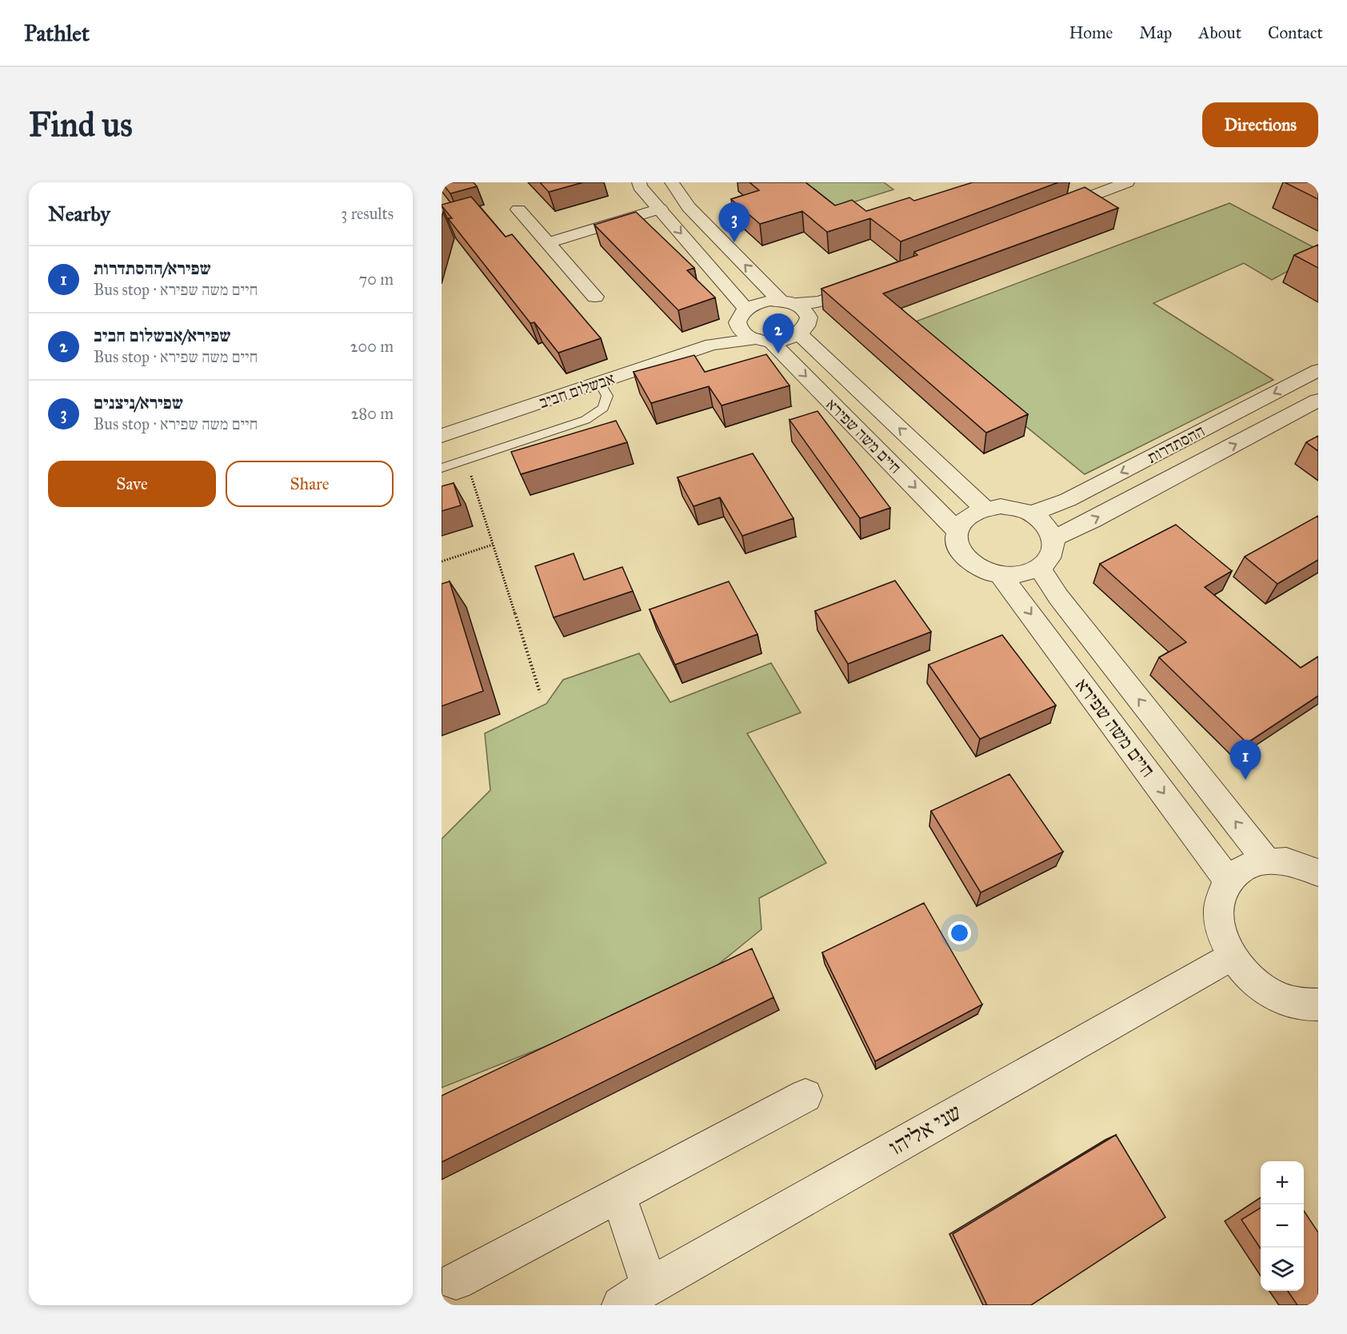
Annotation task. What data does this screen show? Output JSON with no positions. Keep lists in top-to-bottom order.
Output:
{
  "streets": {
    "street": [
      "אבשלום חביב",
      "חיים משה שפירא",
      "ההסתדרות",
      "שני אליהו"
    ]
  },
  "crossings": [
    ["אבשלום חביב", "חיים משה שפירא"],
    ["חיים משה שפירא", "ההסתדרות"]
  ],
  "page": {
    "header": "Pathlet",
    "nav": [
      "Home",
      "Map",
      "About",
      "Contact"
    ],
    "buttons": [
      "Directions",
      ["Save", "Share"]
    ],
    "title": "Find us",
    "heading": ["Nearby", "3 results"],
    "pins": ["3", "2", "1"],
    "list": [
      {
        "mark": "1",
        "name": "שפירא/ההסתדרות",
        "note": "Bus stop · חיים משה שפירא",
        "value": "70 m"
      },
      {
        "mark": "2",
        "name": "שפירא/אבשלום חביב",
        "note": "Bus stop · חיים משה שפירא",
        "value": "200 m"
      },
      {
        "mark": "3",
        "name": "שפירא/ניצנים",
        "note": "Bus stop · חיים משה שפירא",
        "value": "280 m"
      }
    ],
    "map_buttons": ["+", "−"]
  }
}
